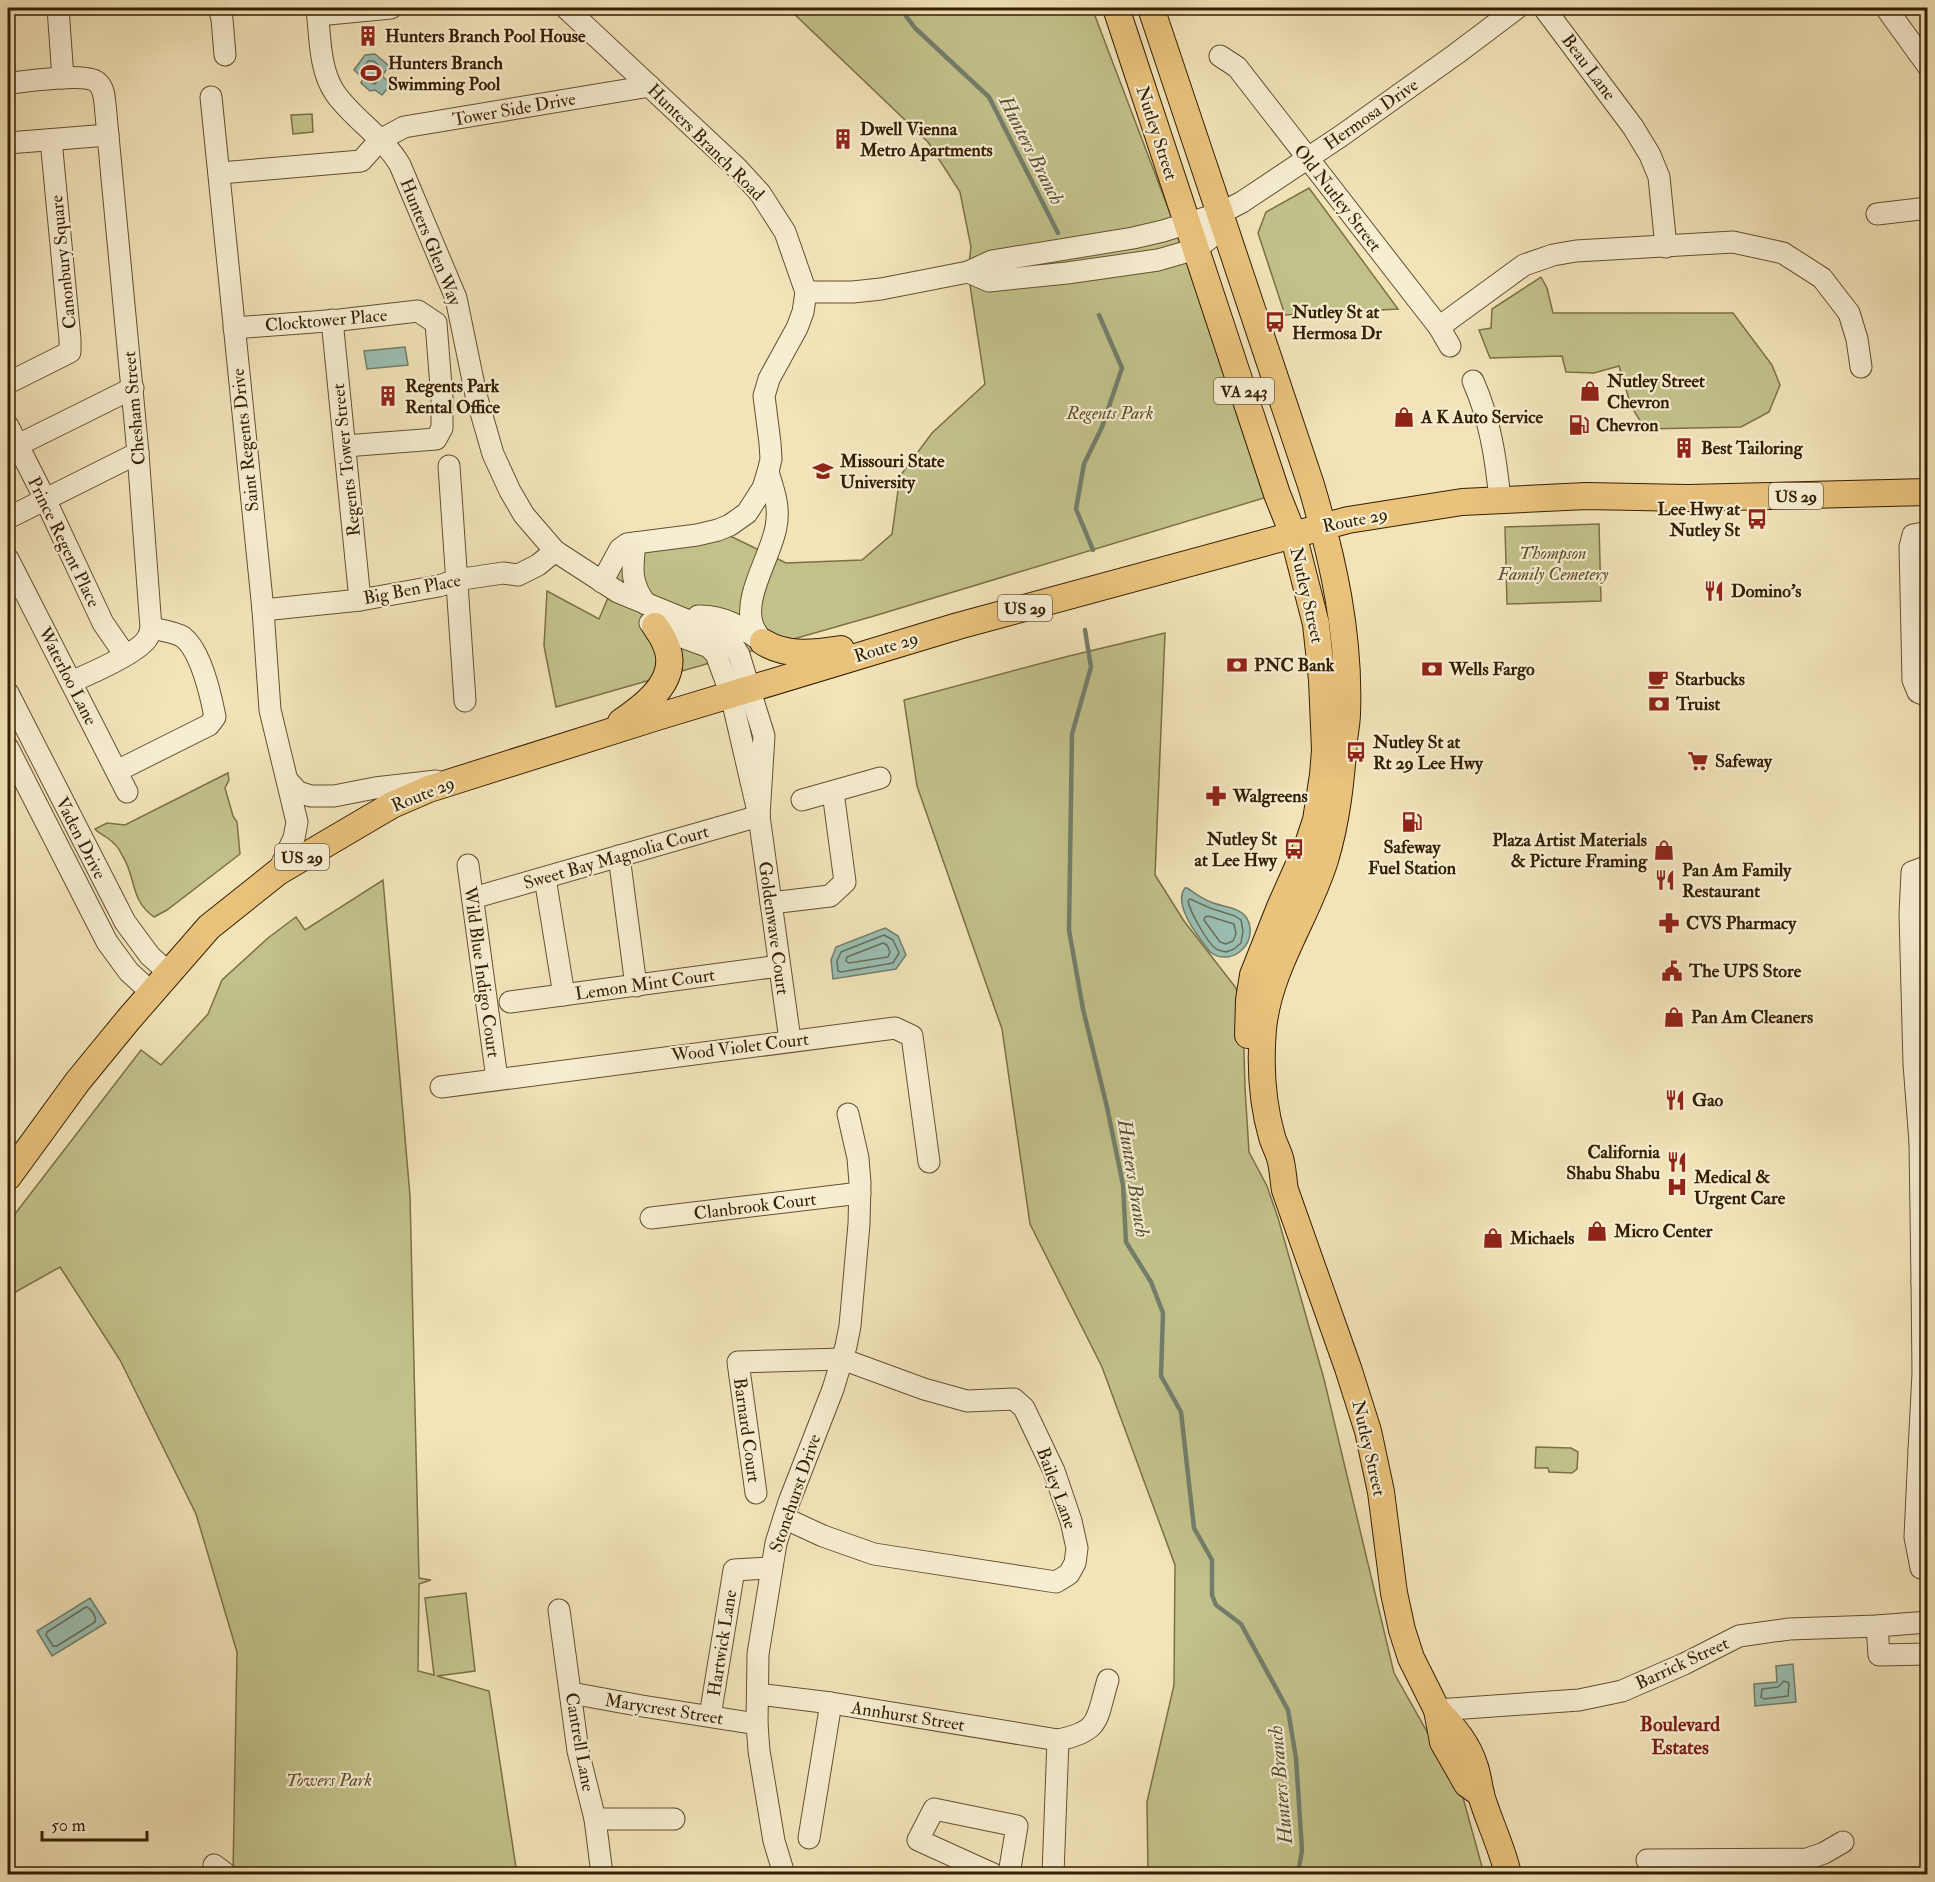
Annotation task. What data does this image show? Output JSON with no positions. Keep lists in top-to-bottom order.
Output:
{
  "streets": {
    "main road": [
      "Nutley Street",
      "VA 243",
      "US 29",
      "Route 29"
    ],
    "street": [
      "Beau Lane",
      "Tower Side Drive",
      "Hermosa Drive",
      "Hunters Branch Road",
      "Old Nutley Street",
      "Hunters Glen Way",
      "Canonbury Square",
      "Clocktower Place",
      "Chesham Street",
      "Saint Regents Drive",
      "Regents Tower Street",
      "Prince Regent Place",
      "Big Ben Place",
      "Waterloo Lane",
      "Vaden Drive",
      "Sweet Bay Magnolia Court",
      "Goldenwave Court",
      "Wild Blue Indigo Court",
      "Lemon Mint Court",
      "Wood Violet Court",
      "Clanbrook Court",
      "Barnard Court",
      "Bailey Lane",
      "Stonehurst Drive",
      "Hartwick Lane",
      "Barrick Street",
      "Marycrest Street",
      "Annhurst Street",
      "Cantrell Lane"
    ]
  },
  "crossings": [
    ["Tower Side Drive", "Hunters Branch Road"],
    ["Tower Side Drive", "Hunters Glen Way"],
    ["Tower Side Drive", "Saint Regents Drive"],
    ["Hermosa Drive", "Nutley Street"],
    ["Hermosa Drive", "Hunters Branch Road"],
    ["Hermosa Drive", "Old Nutley Street"],
    ["Nutley Street", "Route 29"],
    ["Nutley Street", "Barrick Street"],
    ["Hunters Glen Way", "Route 29"],
    ["Hunters Glen Way", "Big Ben Place"],
    ["Hunters Glen Way", "Goldenwave Court"],
    ["Clocktower Place", "Saint Regents Drive"],
    ["Clocktower Place", "Regents Tower Street"],
    ["Saint Regents Drive", "Route 29"],
    ["Saint Regents Drive", "Big Ben Place"],
    ["Regents Tower Street", "Big Ben Place"],
    ["Route 29", "Vaden Drive"],
    ["Route 29", "Goldenwave Court"],
    ["Sweet Bay Magnolia Court", "Goldenwave Court"],
    ["Sweet Bay Magnolia Court", "Wild Blue Indigo Court"],
    ["Goldenwave Court", "Lemon Mint Court"],
    ["Goldenwave Court", "Wood Violet Court"],
    ["Wild Blue Indigo Court", "Wood Violet Court"],
    ["Clanbrook Court", "Stonehurst Drive"],
    ["Barnard Court", "Bailey Lane"],
    ["Barnard Court", "Stonehurst Drive"],
    ["Bailey Lane", "Stonehurst Drive"],
    ["Stonehurst Drive", "Hartwick Lane"],
    ["Stonehurst Drive", "Marycrest Street"],
    ["Stonehurst Drive", "Annhurst Street"],
    ["Hartwick Lane", "Marycrest Street"],
    ["Marycrest Street", "Cantrell Lane"]
  ],
  "districts": ["Boulevard Estates"],
  "water": ["Hunters Branch"],
  "parks": ["Regents Park", "Thompson Family Cemetery", "Towers Park"],
  "places": {
    "building": [
      "Hunters Branch Pool House",
      "Dwell Vienna Metro Apartments",
      "Regents Park Rental Office",
      "Best Tailoring"
    ],
    "sports": ["Hunters Branch Swimming Pool"],
    "bus stop": [
      "Nutley St at Hermosa Dr",
      "Lee Hwy at Nutley St",
      "Nutley St at Rt 29 Lee Hwy",
      "Nutley St at Lee Hwy"
    ],
    "shop": [
      "Nutley Street Chevron",
      "A K Auto Service",
      "Plaza Artist Materials & Picture Framing",
      "Pan Am Cleaners",
      "Micro Center",
      "Michaels"
    ],
    "fuel station": ["Chevron", "Safeway Fuel Station"],
    "school or university": ["Missouri State University"],
    "restaurant": [
      "Domino's",
      "Pan Am Family Restaurant",
      "Gao",
      "California Shabu Shabu"
    ],
    "bank": ["PNC Bank", "Wells Fargo", "Truist"],
    "cafe": ["Starbucks"],
    "supermarket": ["Safeway"],
    "pharmacy": ["Walgreens", "CVS Pharmacy"],
    "public building": ["The UPS Store"],
    "hospital": ["Medical & Urgent Care"]
  },
  "scale_bar": "50 m"
}
